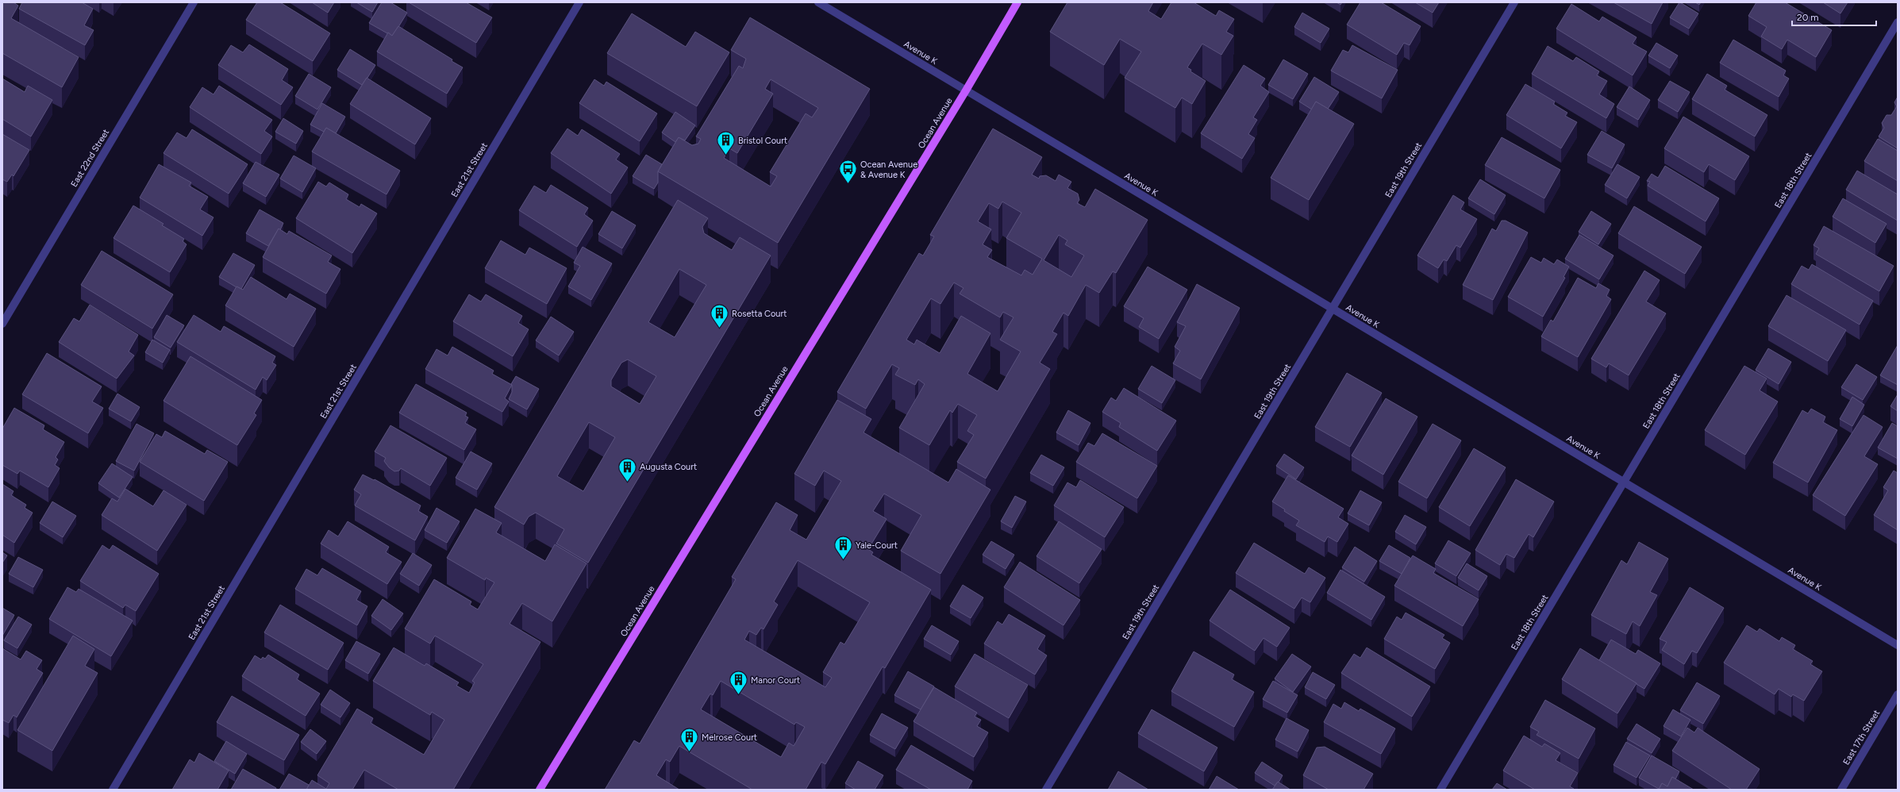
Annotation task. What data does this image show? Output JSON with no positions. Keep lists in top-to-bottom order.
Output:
{
  "streets": {
    "main road": ["Ocean Avenue"],
    "street": [
      "Avenue K",
      "East 22nd Street",
      "East 21st Street",
      "East 19th Street",
      "East 18th Street",
      "East 17th Street"
    ]
  },
  "crossings": [
    ["Avenue K", "Ocean Avenue"],
    ["Avenue K", "East 19th Street"],
    ["Avenue K", "East 18th Street"]
  ],
  "places": {
    "building": [
      "Bristol Court",
      "Rosetta Court",
      "Augusta Court",
      "Yale-Court",
      "Manor Court",
      "Melrose Court"
    ],
    "bus stop": ["Ocean Avenue & Avenue K"]
  },
  "scale_bar": "20 m"
}
